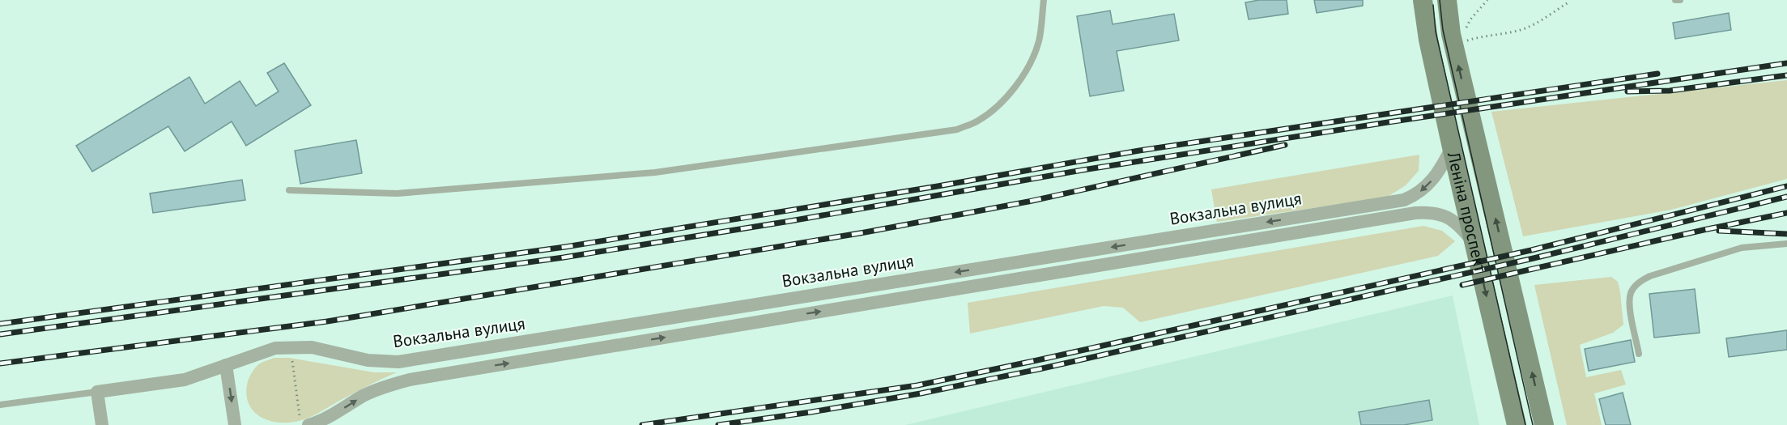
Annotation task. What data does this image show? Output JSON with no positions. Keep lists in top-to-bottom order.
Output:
{
  "streets": {
    "main road": ["Леніна проспект"],
    "street": ["Вокзальна вулиця"]
  },
  "crossings": [
    ["Вокзальна вулиця", "Леніна проспект"]
  ]
}
